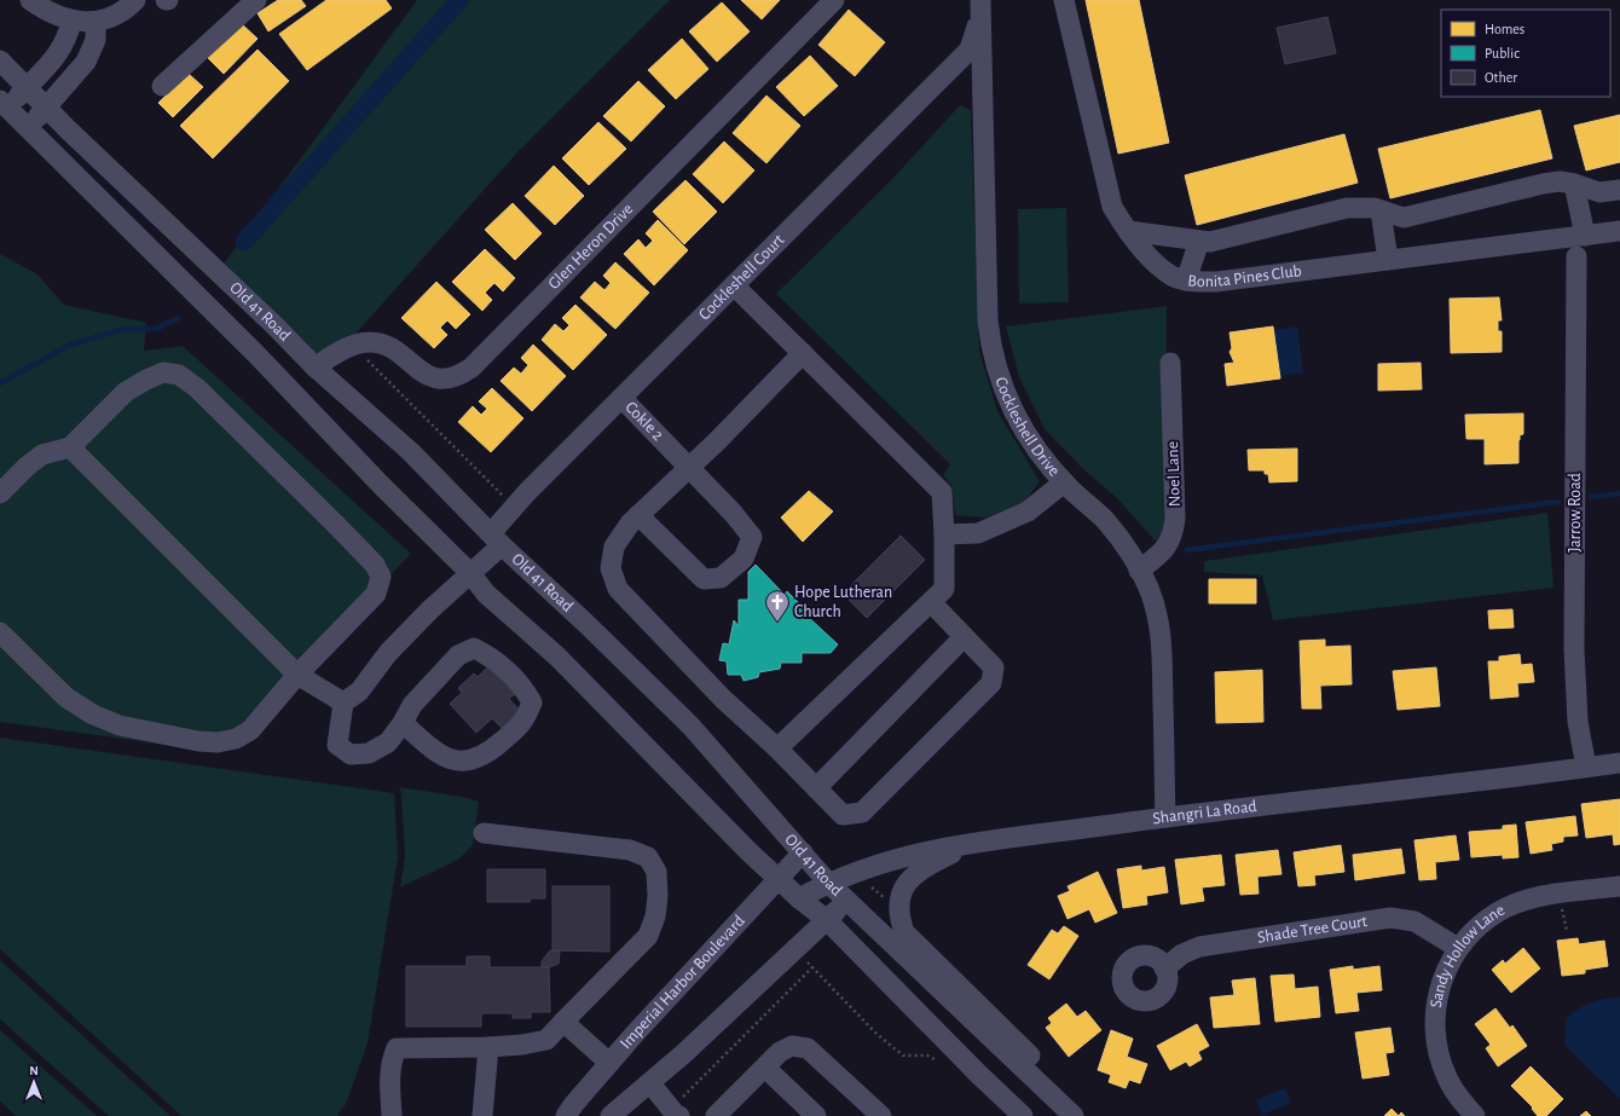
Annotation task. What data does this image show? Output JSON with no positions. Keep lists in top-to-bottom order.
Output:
{
  "streets": {
    "street": [
      "Glen Heron Drive",
      "Bonita Pines Club",
      "Cockleshell Court",
      "Old 41 Road",
      "Cokle 2",
      "Cockleshell Drive",
      "Noel Lane",
      "Jarrow Road",
      "Shangri La Road",
      "Shade Tree Court",
      "Sandy Hollow Lane",
      "Imperial Harbor Boulevard"
    ]
  },
  "crossings": [
    ["Glen Heron Drive", "Old 41 Road"],
    ["Cockleshell Court", "Old 41 Road"],
    ["Cockleshell Court", "Cokle 2"],
    ["Cockleshell Court", "Cockleshell Drive"],
    ["Old 41 Road", "Shangri La Road"],
    ["Old 41 Road", "Imperial Harbor Boulevard"],
    ["Cockleshell Drive", "Noel Lane"],
    ["Cockleshell Drive", "Shangri La Road"],
    ["Jarrow Road", "Shangri La Road"],
    ["Shade Tree Court", "Sandy Hollow Lane"]
  ],
  "places": {
    "church": ["Hope Lutheran Church"]
  },
  "legend": ["Homes", "Public", "Other"],
  "north": "top"
}
